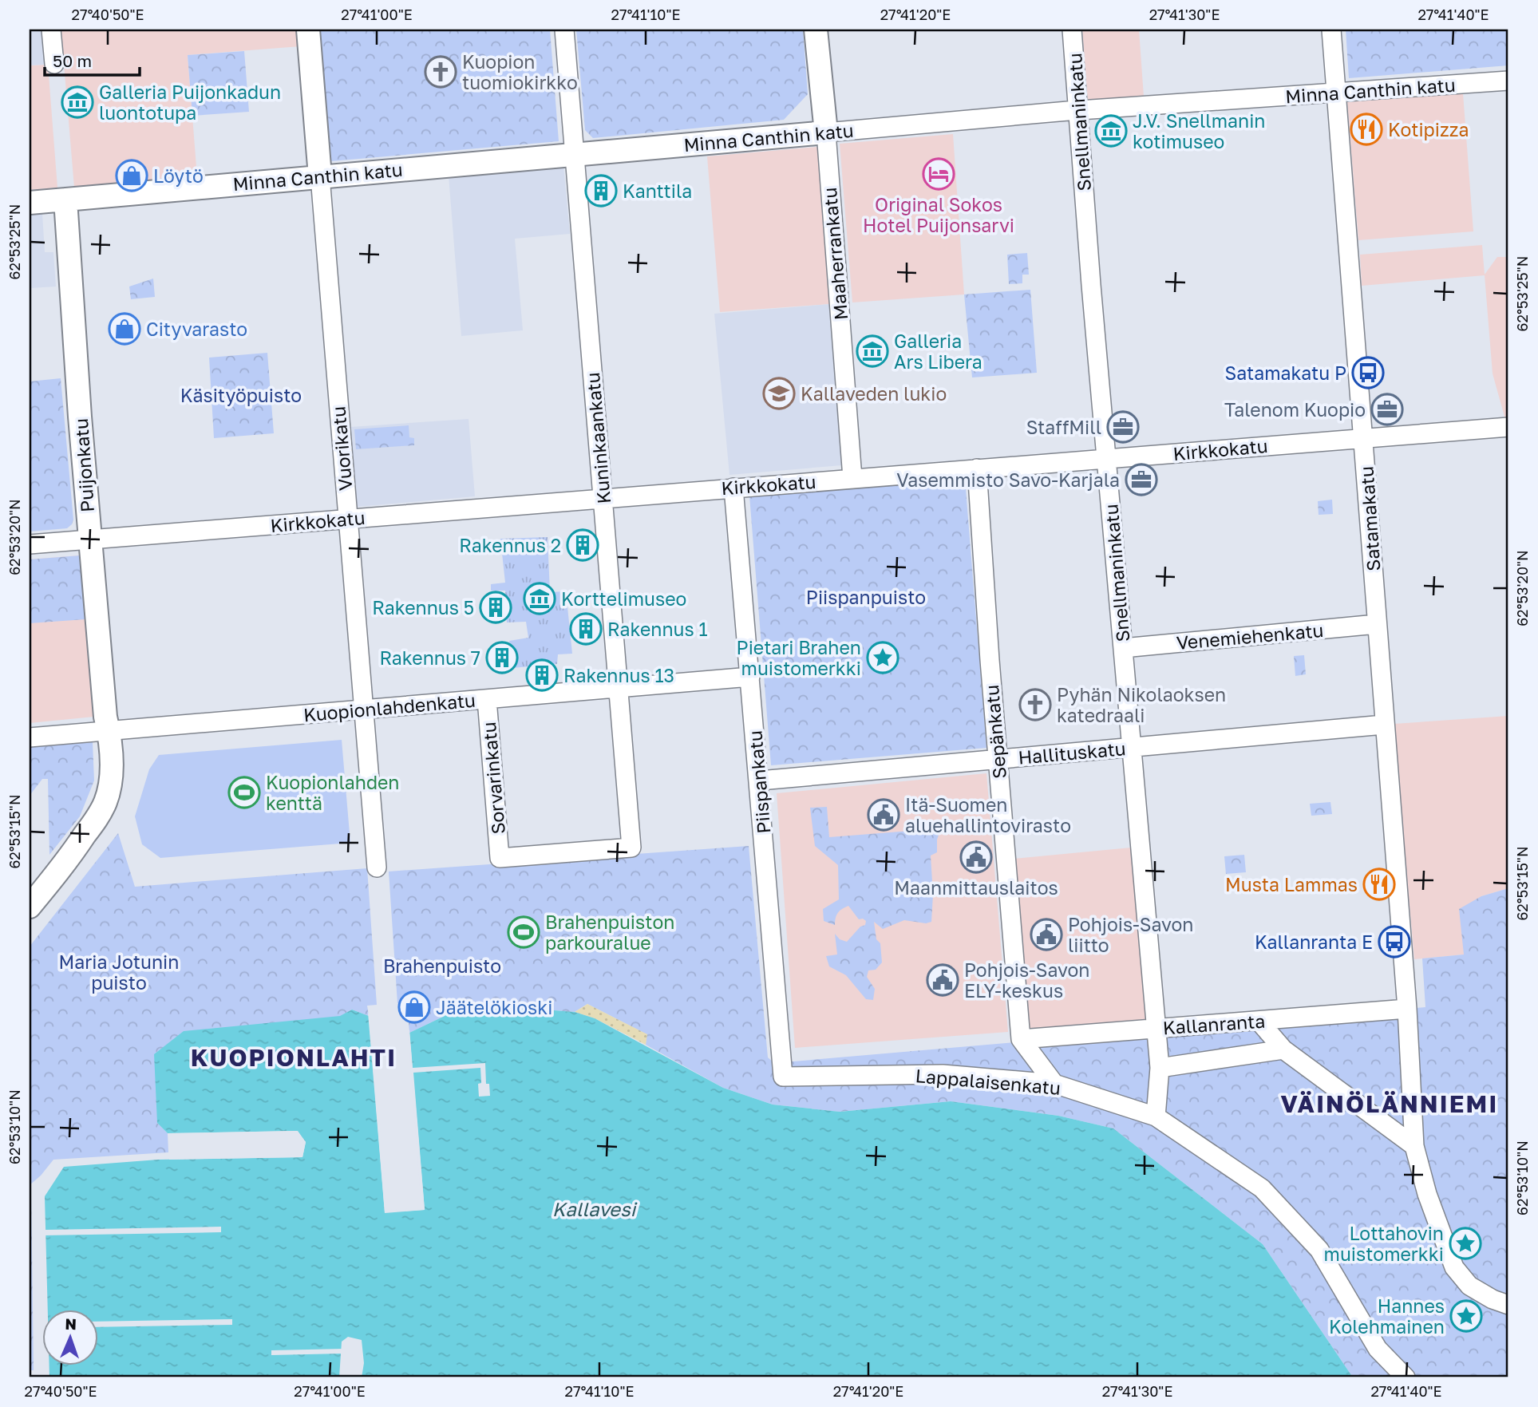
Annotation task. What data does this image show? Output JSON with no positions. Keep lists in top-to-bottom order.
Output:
{
  "streets": {
    "main road": [
      "Minna Canthin katu",
      "Maaherrankatu",
      "Vuorikatu",
      "Puijonkatu"
    ],
    "street": [
      "Snellmaninkatu",
      "Kuninkaankatu",
      "Kirkkokatu",
      "Satamakatu",
      "Venemiehenkatu",
      "Kuopionlahdenkatu",
      "Sepänkatu",
      "Hallituskatu",
      "Sorvarinkatu",
      "Piispankatu",
      "Kallanranta",
      "Lappalaisenkatu"
    ]
  },
  "crossings": [
    ["Minna Canthin katu", "Snellmaninkatu"],
    ["Minna Canthin katu", "Maaherrankatu"],
    ["Minna Canthin katu", "Kuninkaankatu"],
    ["Minna Canthin katu", "Vuorikatu"],
    ["Minna Canthin katu", "Puijonkatu"],
    ["Minna Canthin katu", "Satamakatu"],
    ["Snellmaninkatu", "Kirkkokatu"],
    ["Snellmaninkatu", "Venemiehenkatu"],
    ["Snellmaninkatu", "Hallituskatu"],
    ["Snellmaninkatu", "Kallanranta"],
    ["Snellmaninkatu", "Lappalaisenkatu"],
    ["Maaherrankatu", "Kirkkokatu"],
    ["Kuninkaankatu", "Kirkkokatu"],
    ["Kuninkaankatu", "Kuopionlahdenkatu"],
    ["Kuninkaankatu", "Sorvarinkatu"],
    ["Vuorikatu", "Kirkkokatu"],
    ["Vuorikatu", "Kuopionlahdenkatu"],
    ["Kirkkokatu", "Puijonkatu"],
    ["Kirkkokatu", "Satamakatu"],
    ["Kirkkokatu", "Sepänkatu"],
    ["Kirkkokatu", "Piispankatu"],
    ["Puijonkatu", "Kuopionlahdenkatu"],
    ["Satamakatu", "Venemiehenkatu"],
    ["Satamakatu", "Hallituskatu"],
    ["Satamakatu", "Kallanranta"],
    ["Kuopionlahdenkatu", "Sorvarinkatu"],
    ["Kuopionlahdenkatu", "Piispankatu"],
    ["Sepänkatu", "Hallituskatu"],
    ["Sepänkatu", "Kallanranta"],
    ["Hallituskatu", "Piispankatu"],
    ["Piispankatu", "Lappalaisenkatu"]
  ],
  "districts": ["KUOPIONLAHTI", "VÄINÖLÄNNIEMI"],
  "water": ["Kallavesi"],
  "parks": [
    "Käsityöpuisto",
    "Piispanpuisto",
    "Maria Jotunin puisto",
    "Brahenpuisto"
  ],
  "places": {
    "church": ["Kuopion tuomiokirkko", "Pyhän Nikolaoksen katedraali"],
    "museum": [
      "Galleria Puijonkadun luontotupa",
      "J.V. Snellmanin kotimuseo",
      "Galleria Ars Libera",
      "Korttelimuseo"
    ],
    "restaurant": ["Kotipizza", "Musta Lammas"],
    "hotel": ["Original Sokos Hotel Puijonsarvi"],
    "shop": ["Löytö", "Cityvarasto", "Jäätelökioski"],
    "building": [
      "Kanttila",
      "Rakennus 2",
      "Rakennus 5",
      "Rakennus 1",
      "Rakennus 7",
      "Rakennus 13"
    ],
    "bus stop": ["Satamakatu P", "Kallanranta E"],
    "school or university": ["Kallaveden lukio"],
    "office": ["Talenom Kuopio", "StaffMill", "Vasemmisto Savo-Karjala"],
    "place": ["Pietari Brahen muistomerkki", "Lottahovin muistomerkki", "Hannes Kolehmainen"],
    "sports": ["Kuopionlahden kenttä", "Brahenpuiston parkouralue"],
    "public building": [
      "Itä-Suomen aluehallintovirasto",
      "Maanmittauslaitos",
      "Pohjois-Savon liitto",
      "Pohjois-Savon ELY-keskus"
    ]
  },
  "scale_bar": "50 m",
  "north": "top",
  "coordinates": [
    "27°40'50\"E",
    "27°41'00\"E",
    "27°41'10\"E",
    "27°41'20\"E",
    "27°41'30\"E",
    "27°41'40\"E",
    "62°53'25\"N",
    "62°53'20\"N",
    "62°53'15\"N",
    "62°53'10\"N"
  ]
}
